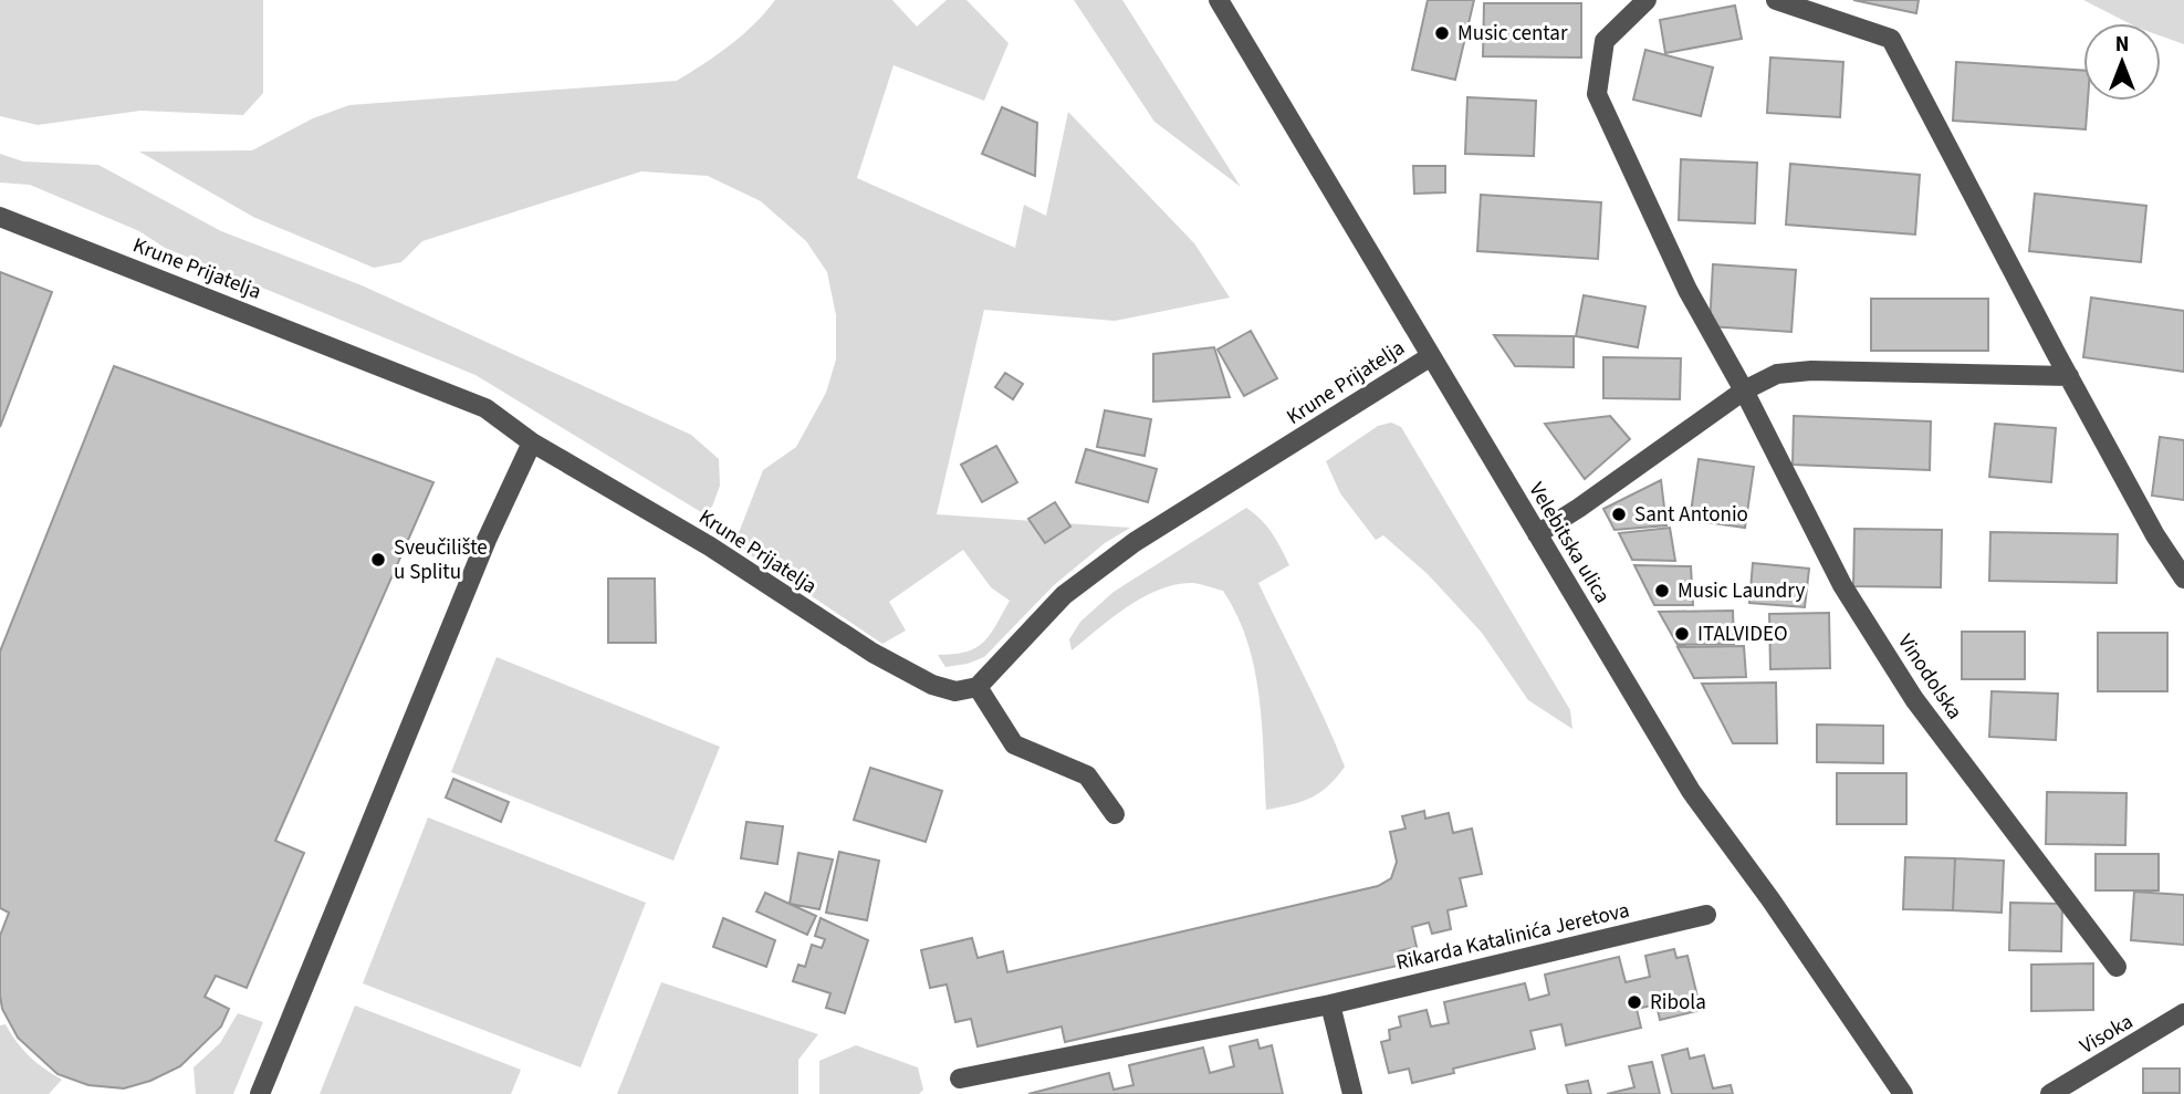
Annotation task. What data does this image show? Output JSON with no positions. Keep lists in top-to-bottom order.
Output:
{
  "streets": {
    "street": [
      "Krune Prijatelja",
      "Velebitska ulica",
      "Vinodolska",
      "Rikarda Katalinića Jeretova",
      "Visoka"
    ]
  },
  "crossings": [
    ["Krune Prijatelja", "Velebitska ulica"]
  ],
  "places": [
    "Music centar",
    "Sant Antonio",
    "Sveučilište u Splitu",
    "Music Laundry",
    "ITALVIDEO",
    "Ribola"
  ],
  "north": "top"
}
